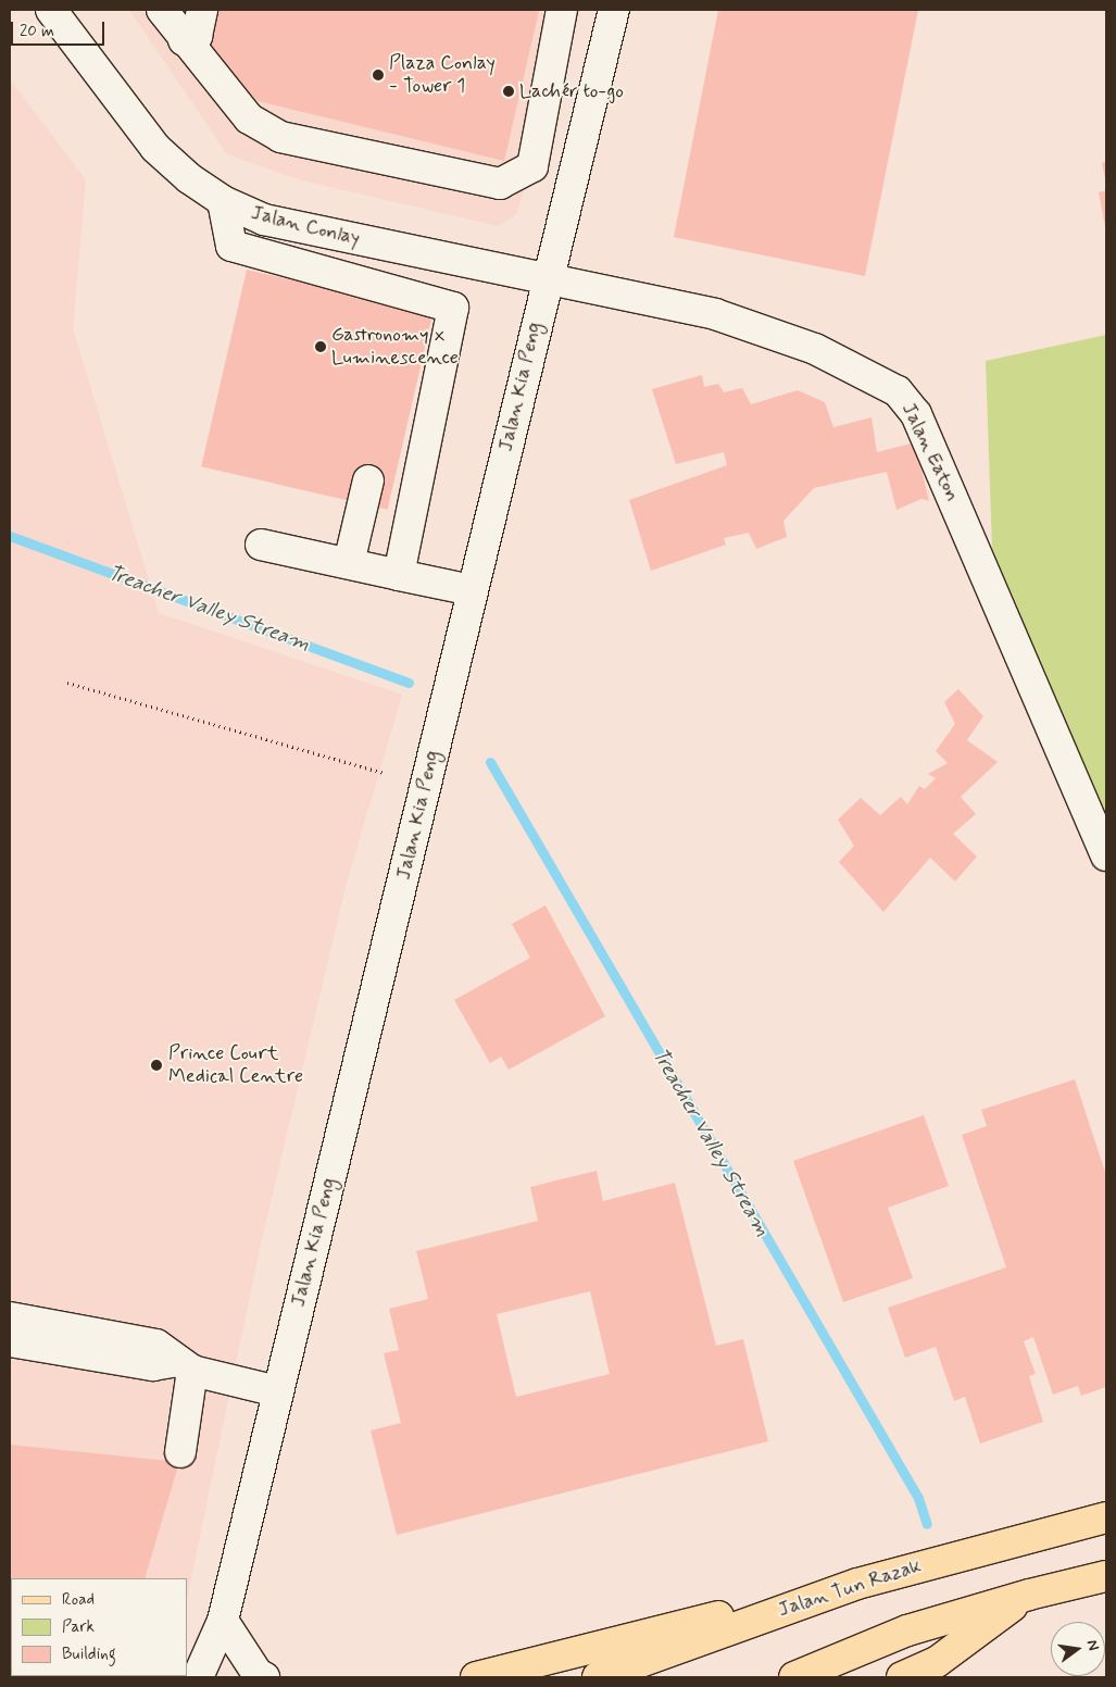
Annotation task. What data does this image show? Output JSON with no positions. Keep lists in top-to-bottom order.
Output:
{
  "streets": {
    "main road": ["Jalan Tun Razak"],
    "street": ["Jalan Conlay", "Jalan Kia Peng", "Jalan Eaton"]
  },
  "crossings": [
    ["Jalan Conlay", "Jalan Kia Peng"],
    ["Jalan Conlay", "Jalan Eaton"],
    ["Jalan Kia Peng", "Jalan Eaton"]
  ],
  "water": ["Treacher Valley Stream"],
  "places": [
    "Plaza Conlay - Tower 1",
    "Lachér to-go",
    "Gastronomy x Luminescence",
    "Prince Court Medical Centre"
  ],
  "legend": ["Road", "Park", "Building"],
  "scale_bar": "20 m",
  "north": "right"
}
